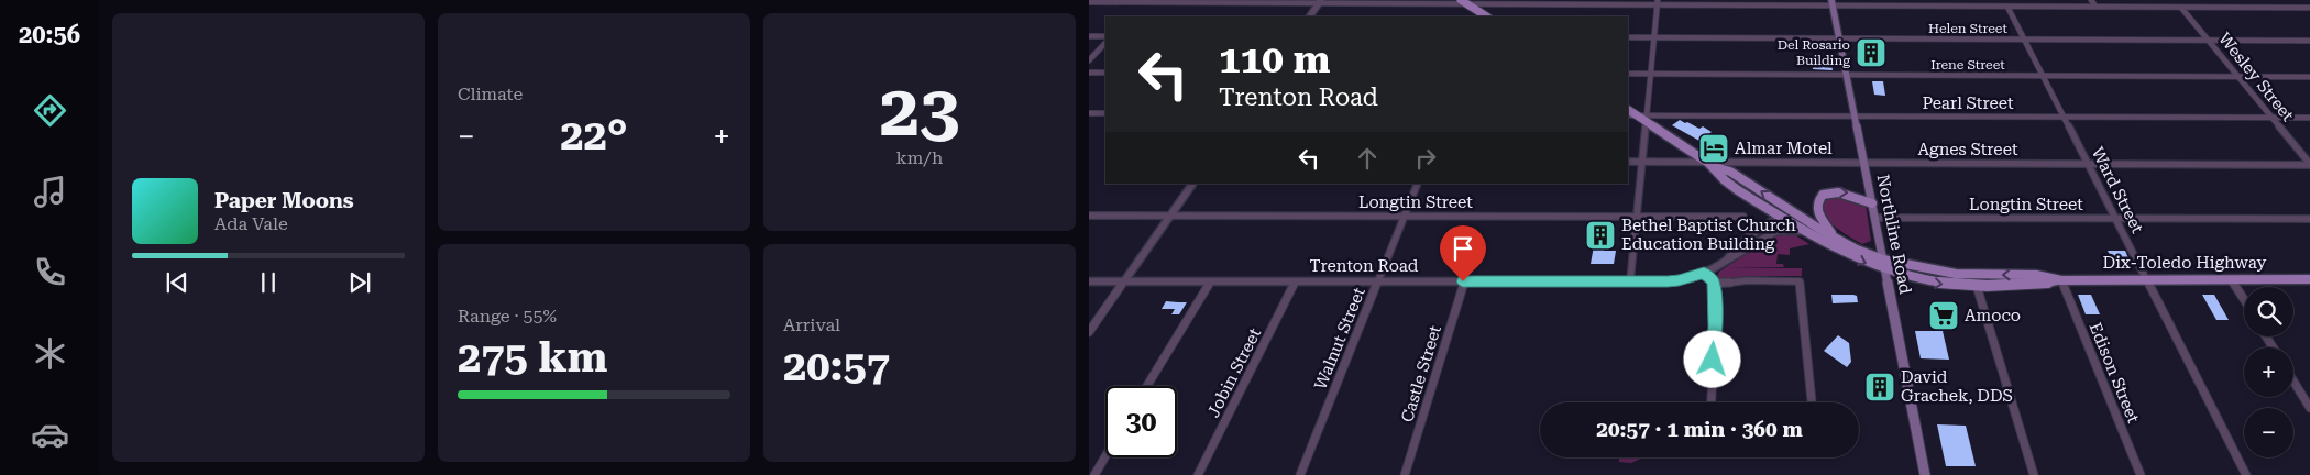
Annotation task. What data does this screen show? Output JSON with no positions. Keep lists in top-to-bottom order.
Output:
{
  "streets": {
    "main road": ["Northline Road", "Dix-Toledo Highway"],
    "street": [
      "Helen Street",
      "Irene Street",
      "Wesley Street",
      "Pearl Street",
      "Agnes Street",
      "Ward Street",
      "Longtin Street",
      "Trenton Road",
      "Walnut Street",
      "Jobin Street",
      "Edison Street",
      "Castle Street"
    ]
  },
  "crossings": [
    ["Helen Street", "Wesley Street"],
    ["Helen Street", "Ward Street"],
    ["Helen Street", "Northline Road"],
    ["Irene Street", "Wesley Street"],
    ["Irene Street", "Ward Street"],
    ["Irene Street", "Northline Road"],
    ["Wesley Street", "Pearl Street"],
    ["Wesley Street", "Agnes Street"],
    ["Pearl Street", "Ward Street"],
    ["Pearl Street", "Northline Road"],
    ["Pearl Street", "Dix-Toledo Highway"],
    ["Agnes Street", "Ward Street"],
    ["Agnes Street", "Northline Road"],
    ["Agnes Street", "Dix-Toledo Highway"],
    ["Ward Street", "Longtin Street"],
    ["Ward Street", "Dix-Toledo Highway"],
    ["Longtin Street", "Northline Road"],
    ["Longtin Street", "Walnut Street"],
    ["Northline Road", "Dix-Toledo Highway"],
    ["Dix-Toledo Highway", "Trenton Road"],
    ["Dix-Toledo Highway", "Edison Street"],
    ["Trenton Road", "Walnut Street"],
    ["Trenton Road", "Jobin Street"],
    ["Trenton Road", "Castle Street"]
  ],
  "places": {
    "building": ["Del Rosario Building", "Bethel Baptist Church Education Building", "David Grachek, DDS"],
    "hotel": ["Almar Motel"],
    "supermarket": ["Amoco"]
  },
  "page": {
    "tabs": "20:56",
    "tile": [
      "Climate",
      ["23", "km/h"],
      ["Range · 55%", "275 km"],
      ["Arrival", "20:57"]
    ],
    "turn": ["110 m", "Trenton Road"],
    "heat": ["−", "22°", "+"],
    "song": ["Paper Moons", "Ada Vale"],
    "map_buttons": ["+", "−"],
    "limit": "30",
    "trip": "20:57 · 1 min · 360 m"
  }
}
